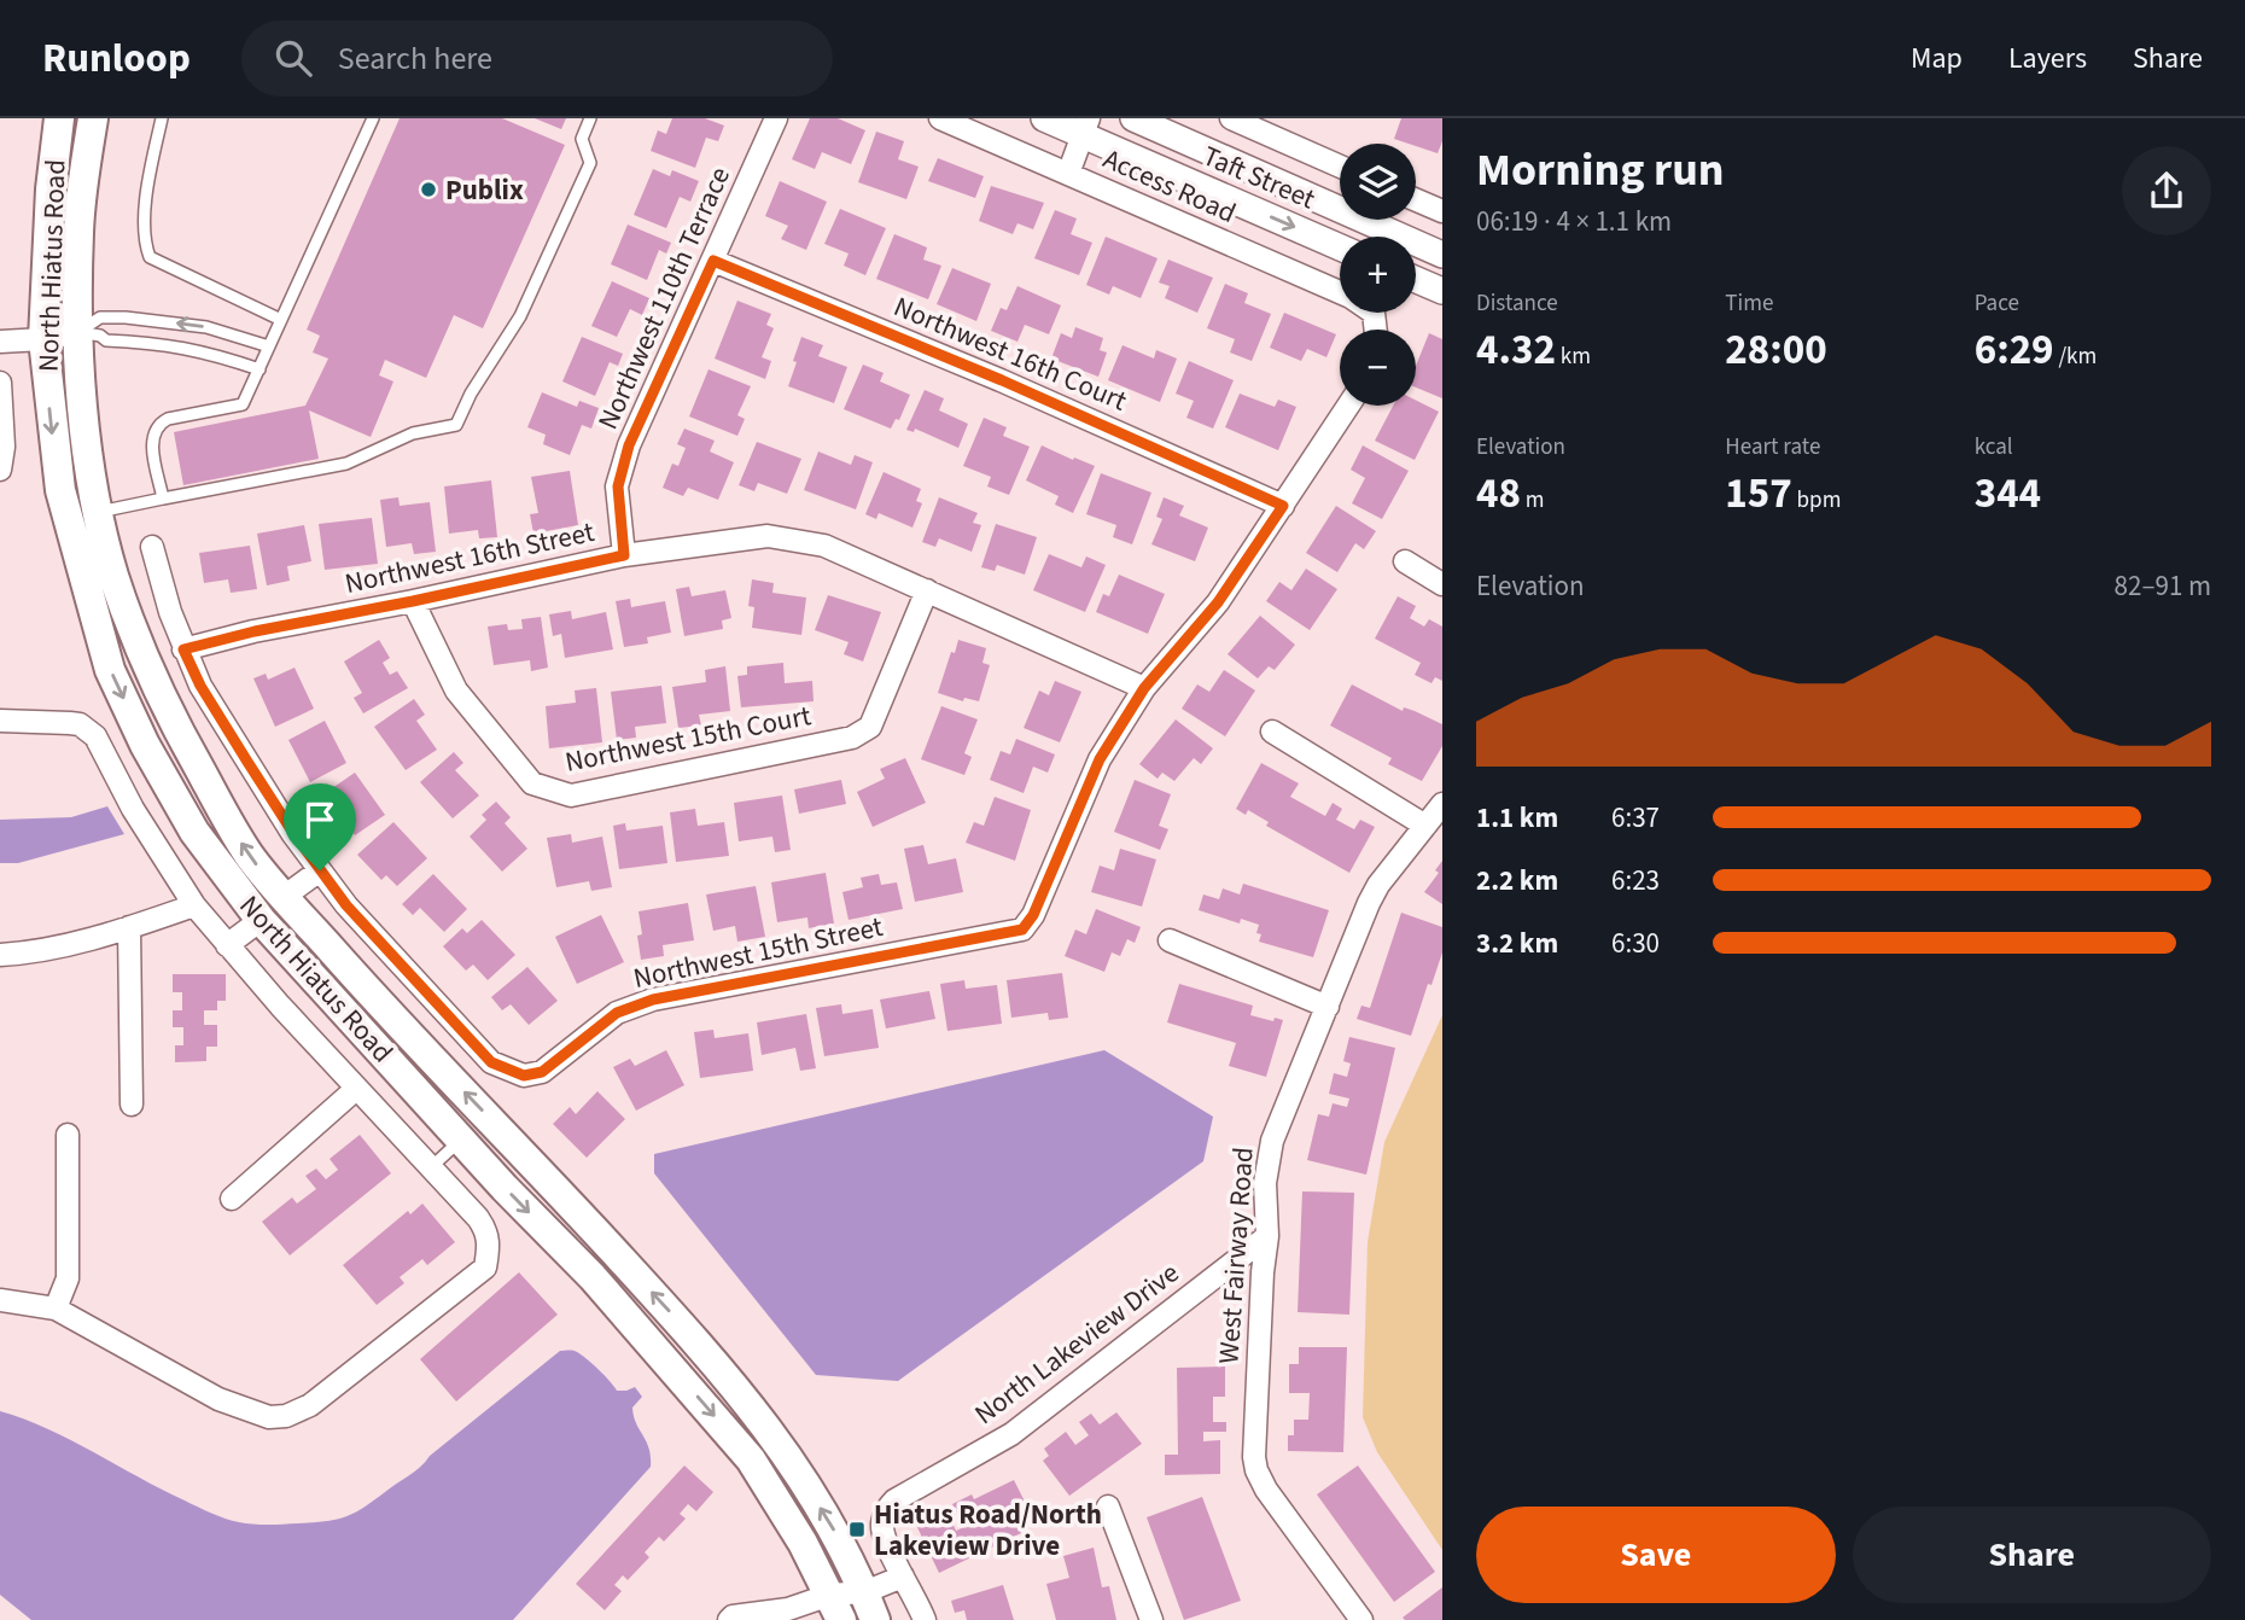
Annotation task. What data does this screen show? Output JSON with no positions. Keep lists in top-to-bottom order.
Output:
{
  "streets": {
    "main road": ["North Hiatus Road"],
    "street": [
      "Taft Street",
      "Access Road",
      "Northwest 110th Terrace",
      "Northwest 16th Court",
      "Northwest 16th Street",
      "Northwest 15th Court",
      "Northwest 15th Street",
      "West Fairway Road",
      "North Lakeview Drive"
    ]
  },
  "crossings": [
    ["Northwest 110th Terrace", "Northwest 16th Court"],
    ["Northwest 110th Terrace", "Northwest 16th Street"],
    ["Northwest 16th Street", "Northwest 15th Court"],
    ["Northwest 16th Street", "Northwest 15th Street"],
    ["West Fairway Road", "North Lakeview Drive"]
  ],
  "places": {
    "other": ["Publix"],
    "transit": ["Hiatus Road/North Lakeview Drive"]
  },
  "page": {
    "header": "Runloop",
    "search": "Search here",
    "nav": ["Map", "Layers", "Share"],
    "heading": ["Morning run", "06:19 · 4 × 1.1 km"],
    "map_buttons": ["+", "−"],
    "stats": [
      ["Distance", "4.32 km"],
      ["Time", "28:00"],
      ["Pace", "6:29 /km"],
      ["Elevation", "48 m"],
      ["Heart rate", "157 bpm"],
      ["kcal", "344"]
    ],
    "chart": ["Elevation", "82–91 m"],
    "list": [
      {
        "name": "1.1 km",
        "note": "6:37"
      },
      {
        "name": "2.2 km",
        "note": "6:23"
      },
      {
        "name": "3.2 km",
        "note": "6:30"
      }
    ],
    "buttons": ["Save", "Share"]
  }
}
